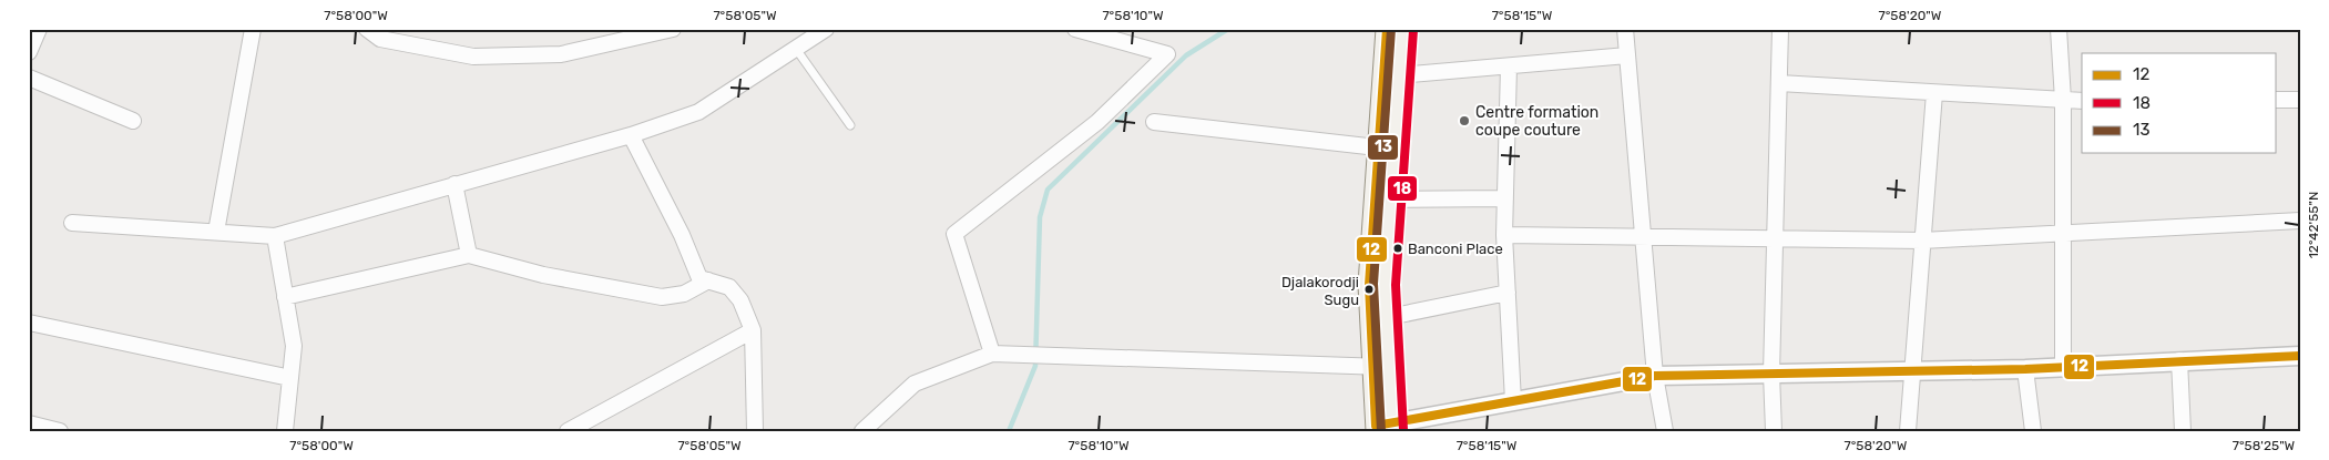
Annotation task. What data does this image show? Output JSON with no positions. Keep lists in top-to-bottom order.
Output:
{
  "places": ["Centre formation coupe couture", "Banconi Place", "Djalakorodji Sugu"],
  "lines": ["transit line 12", "transit line 13", "transit line 18"],
  "legend": ["12", "18", "13"],
  "coordinates": [
    "7°58'00\"W",
    "7°58'05\"W",
    "7°58'10\"W",
    "7°58'15\"W",
    "7°58'20\"W",
    "12°42'55\"N",
    "7°58'25\"W"
  ]
}
